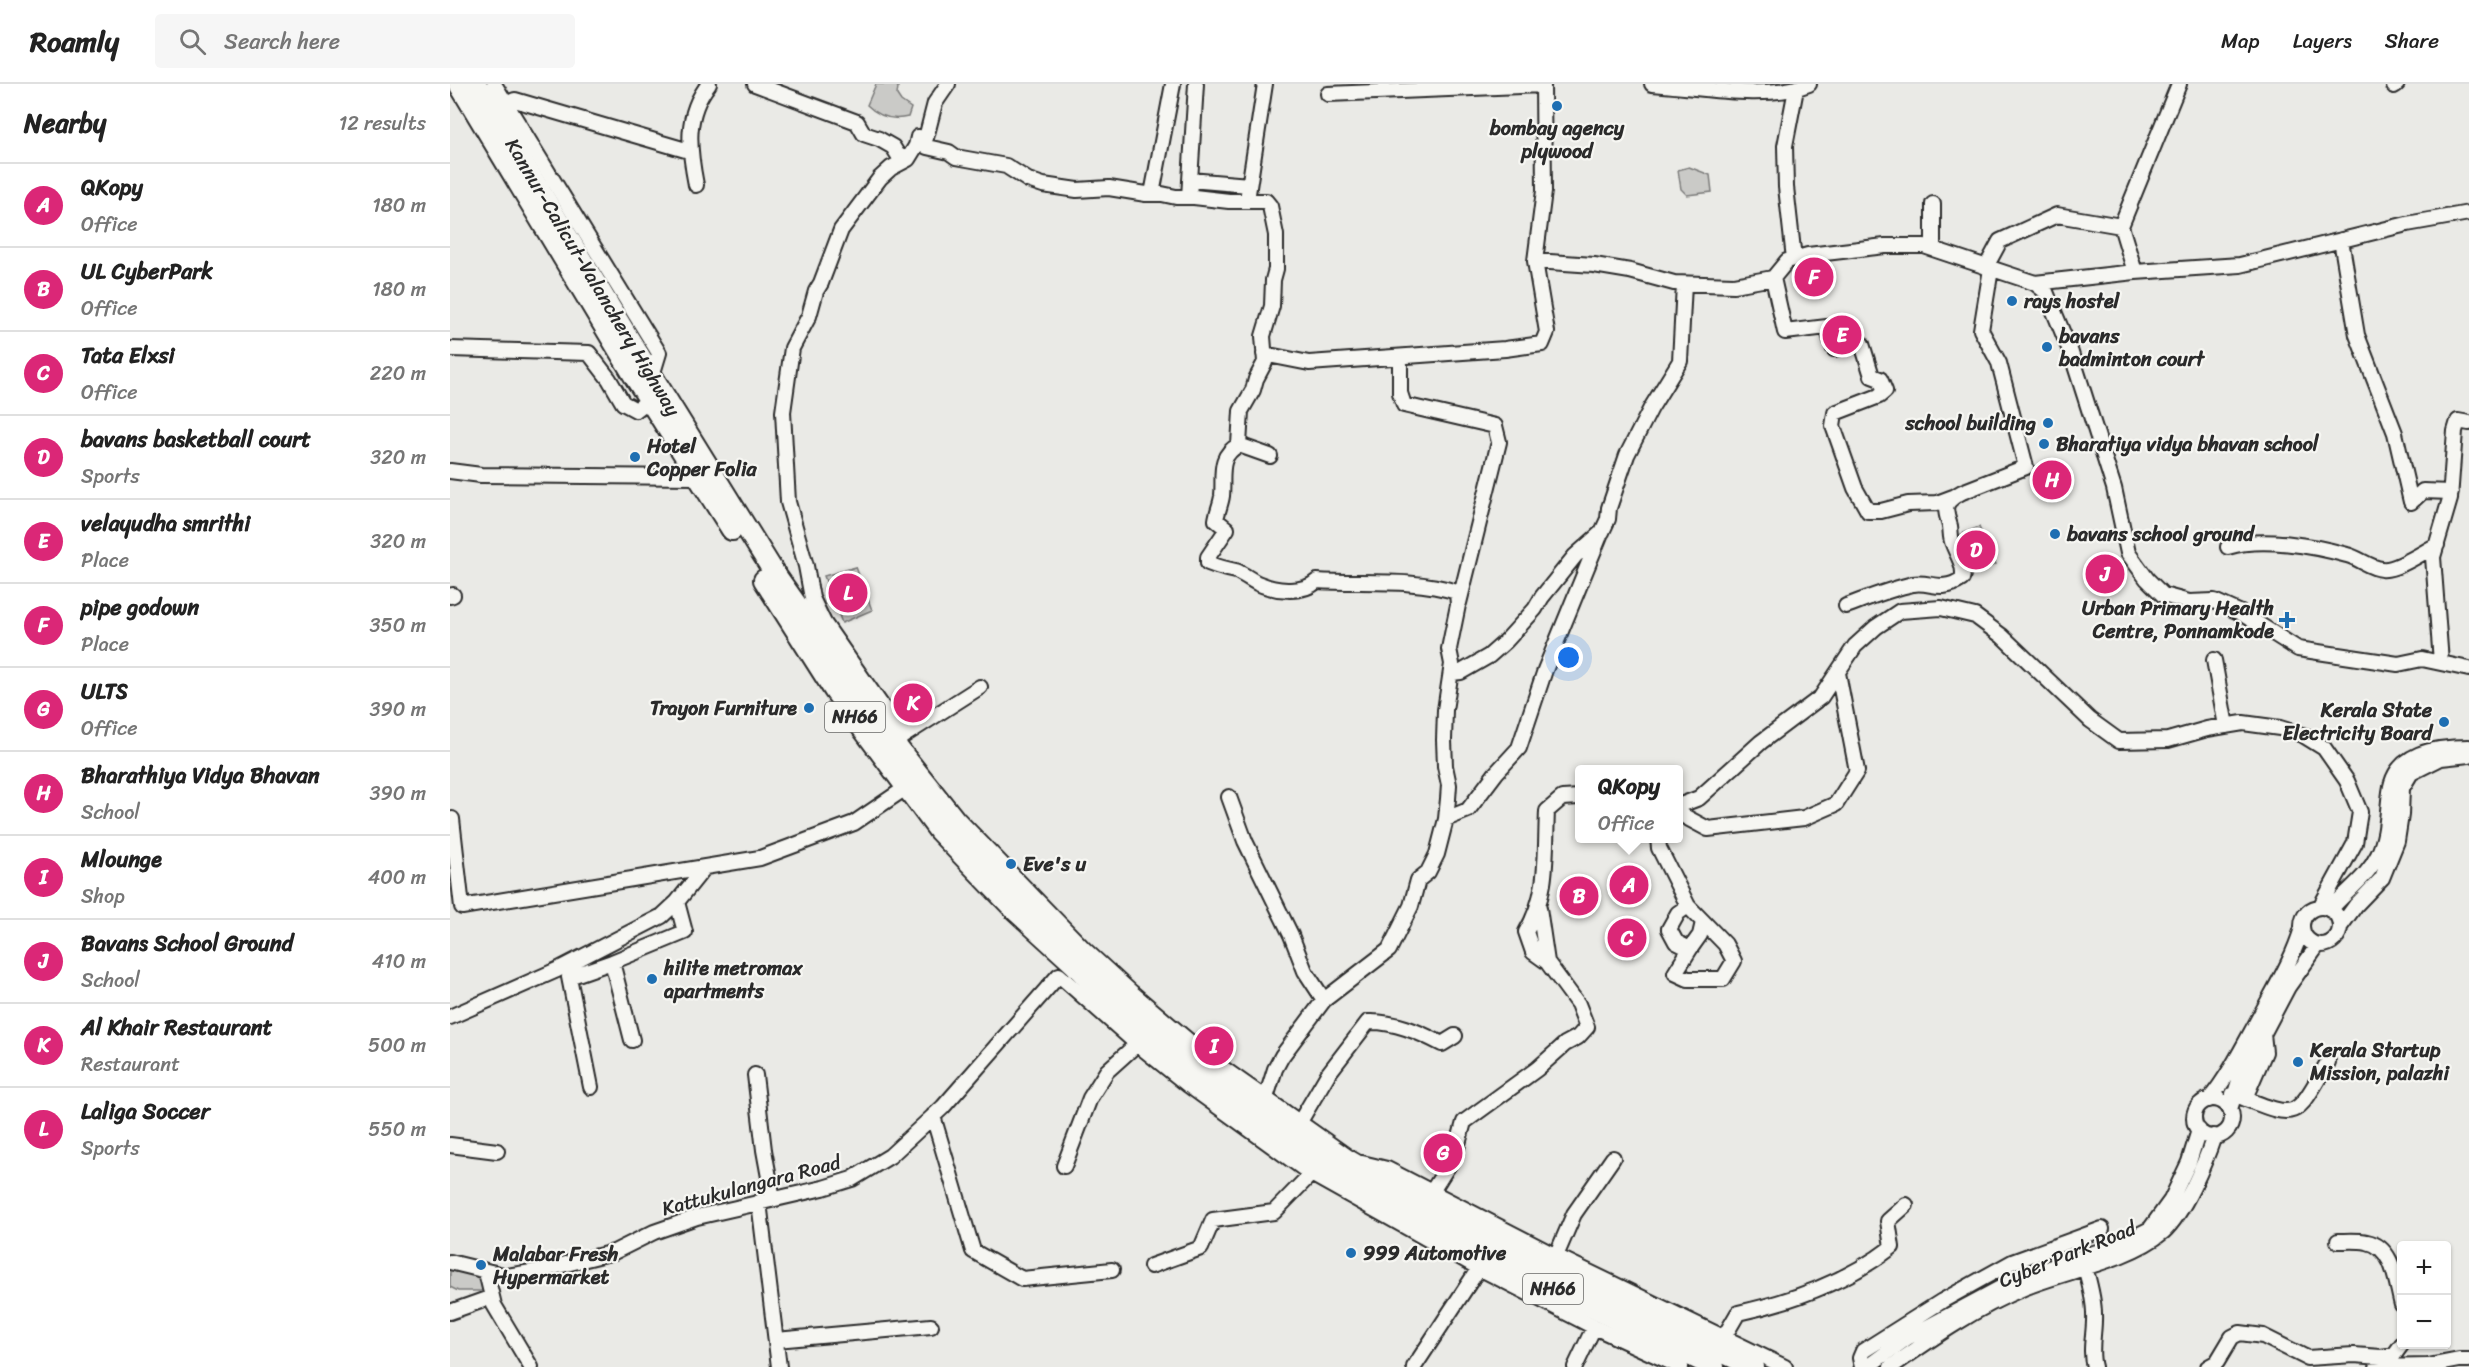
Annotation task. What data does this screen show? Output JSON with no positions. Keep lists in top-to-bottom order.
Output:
{
  "streets": {
    "highway": ["Kannur-Calicut-Valanchery Highway", "NH66"],
    "street": ["Kattukulangara Road", "Cyber Park Road"]
  },
  "places": {
    "other": [
      "bombay agency plywood",
      "rays hostel",
      "bavans badminton court",
      "school building",
      "Bharatiya vidya bhavan school",
      "Hotel Copper Folia",
      "bavans school ground",
      "Trayon Furniture",
      "Kerala State Electricity Board",
      "Eve's u",
      "hilite metromax apartments",
      "Kerala Startup Mission, palazhi",
      "999 Automotive",
      "Malabar Fresh Hypermarket"
    ],
    "health": ["Urban Primary Health Centre, Ponnamkode"]
  },
  "page": {
    "header": "Roamly",
    "search": "Search here",
    "nav": ["Map", "Layers", "Share"],
    "heading": ["Nearby", "12 results"],
    "list": [
      {
        "mark": "A",
        "name": "QKopy",
        "note": "Office",
        "value": "180 m"
      },
      {
        "mark": "B",
        "name": "UL CyberPark",
        "note": "Office",
        "value": "180 m"
      },
      {
        "mark": "C",
        "name": "Tata Elxsi",
        "note": "Office",
        "value": "220 m"
      },
      {
        "mark": "D",
        "name": "bavans basketball court",
        "note": "Sports",
        "value": "320 m"
      },
      {
        "mark": "E",
        "name": "velayudha smrithi",
        "note": "Place",
        "value": "320 m"
      },
      {
        "mark": "F",
        "name": "pipe godown",
        "note": "Place",
        "value": "350 m"
      },
      {
        "mark": "G",
        "name": "ULTS",
        "note": "Office",
        "value": "390 m"
      },
      {
        "mark": "H",
        "name": "Bharathiya Vidya Bhavan",
        "note": "School",
        "value": "390 m"
      },
      {
        "mark": "I",
        "name": "Mlounge",
        "note": "Shop",
        "value": "400 m"
      },
      {
        "mark": "J",
        "name": "Bavans School Ground",
        "note": "School",
        "value": "410 m"
      },
      {
        "mark": "K",
        "name": "Al Khair Restaurant",
        "note": "Restaurant",
        "value": "500 m"
      },
      {
        "mark": "L",
        "name": "Laliga Soccer",
        "note": "Sports",
        "value": "550 m"
      }
    ],
    "pins": [
      "F",
      "E",
      "H",
      "D",
      "J",
      "L",
      "K",
      "A",
      "B",
      "C",
      "I",
      "G"
    ],
    "popup": ["QKopy", "Office"],
    "map_buttons": ["+", "−"]
  }
}
